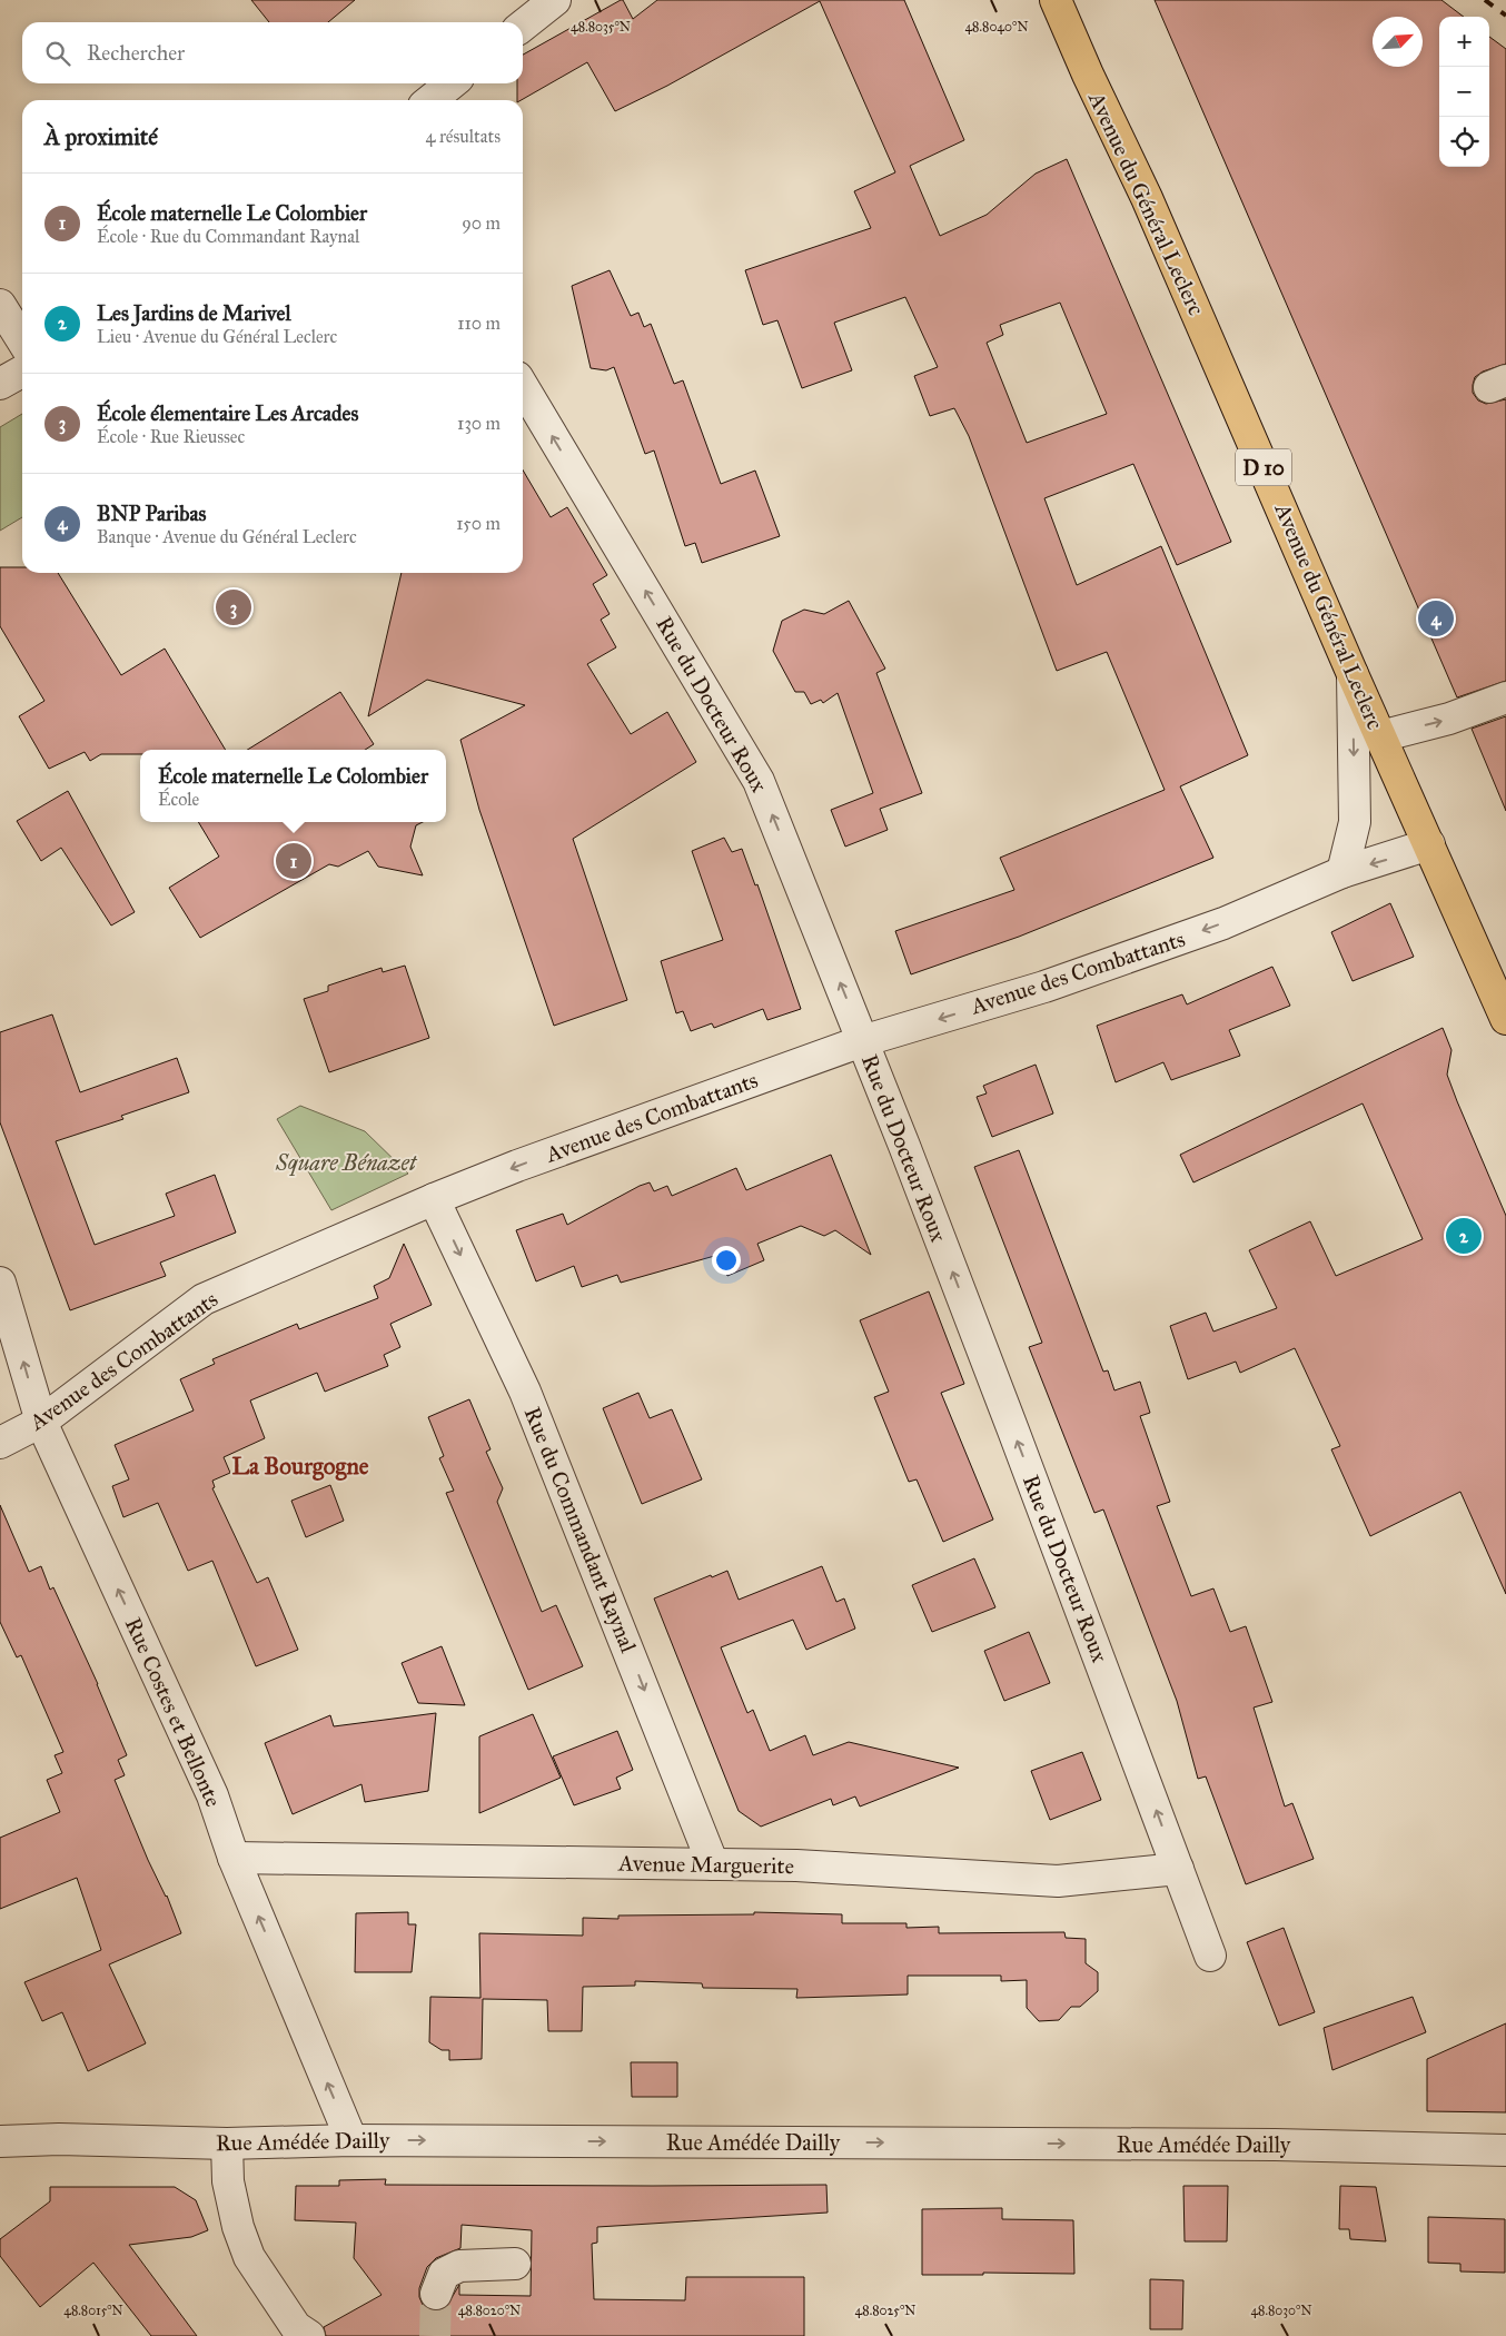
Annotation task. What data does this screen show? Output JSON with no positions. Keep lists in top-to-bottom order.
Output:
{
  "streets": {
    "main road": ["Avenue du Général Leclerc", "D 10"],
    "street": [
      "Rue du Docteur Roux",
      "Avenue des Combattants",
      "Rue du Commandant Raynal",
      "Rue Costes et Bellonte",
      "Avenue Marguerite",
      "Rue Amédée Dailly"
    ]
  },
  "crossings": [
    ["Avenue du Général Leclerc", "Avenue des Combattants"],
    ["Rue du Docteur Roux", "Avenue des Combattants"],
    ["Rue du Docteur Roux", "Avenue Marguerite"],
    ["Avenue des Combattants", "Rue du Commandant Raynal"],
    ["Avenue des Combattants", "Rue Costes et Bellonte"],
    ["Rue du Commandant Raynal", "Avenue Marguerite"],
    ["Rue Costes et Bellonte", "Avenue Marguerite"],
    ["Rue Costes et Bellonte", "Rue Amédée Dailly"]
  ],
  "one_way": [
    "Rue du Docteur Roux",
    "Avenue des Combattants",
    "Rue du Commandant Raynal",
    "Rue Costes et Bellonte",
    "Rue Amédée Dailly"
  ],
  "districts": ["La Bourgogne"],
  "parks": ["Square Bénazet"],
  "north": "top right",
  "page": {
    "map_buttons": ["+", "−"],
    "search": "Rechercher",
    "heading": ["À proximité", "4 résultats"],
    "list": [
      {
        "mark": "1",
        "name": "École maternelle Le Colombier",
        "note": "École · Rue du Commandant Raynal",
        "value": "90 m"
      },
      {
        "mark": "2",
        "name": "Les Jardins de Marivel",
        "note": "Lieu · Avenue du Général Leclerc",
        "value": "110 m"
      },
      {
        "mark": "3",
        "name": "École élementaire Les Arcades",
        "note": "École · Rue Rieussec",
        "value": "130 m"
      },
      {
        "mark": "4",
        "name": "BNP Paribas",
        "note": "Banque · Avenue du Général Leclerc",
        "value": "150 m"
      }
    ],
    "pins": [
      "3",
      "4",
      "1",
      "2"
    ],
    "popup": ["École maternelle Le Colombier", "École"]
  },
  "coordinates": [
    "48.8035°N",
    "48.8040°N",
    "48.8015°N",
    "48.8020°N",
    "48.8025°N",
    "48.8030°N"
  ]
}
